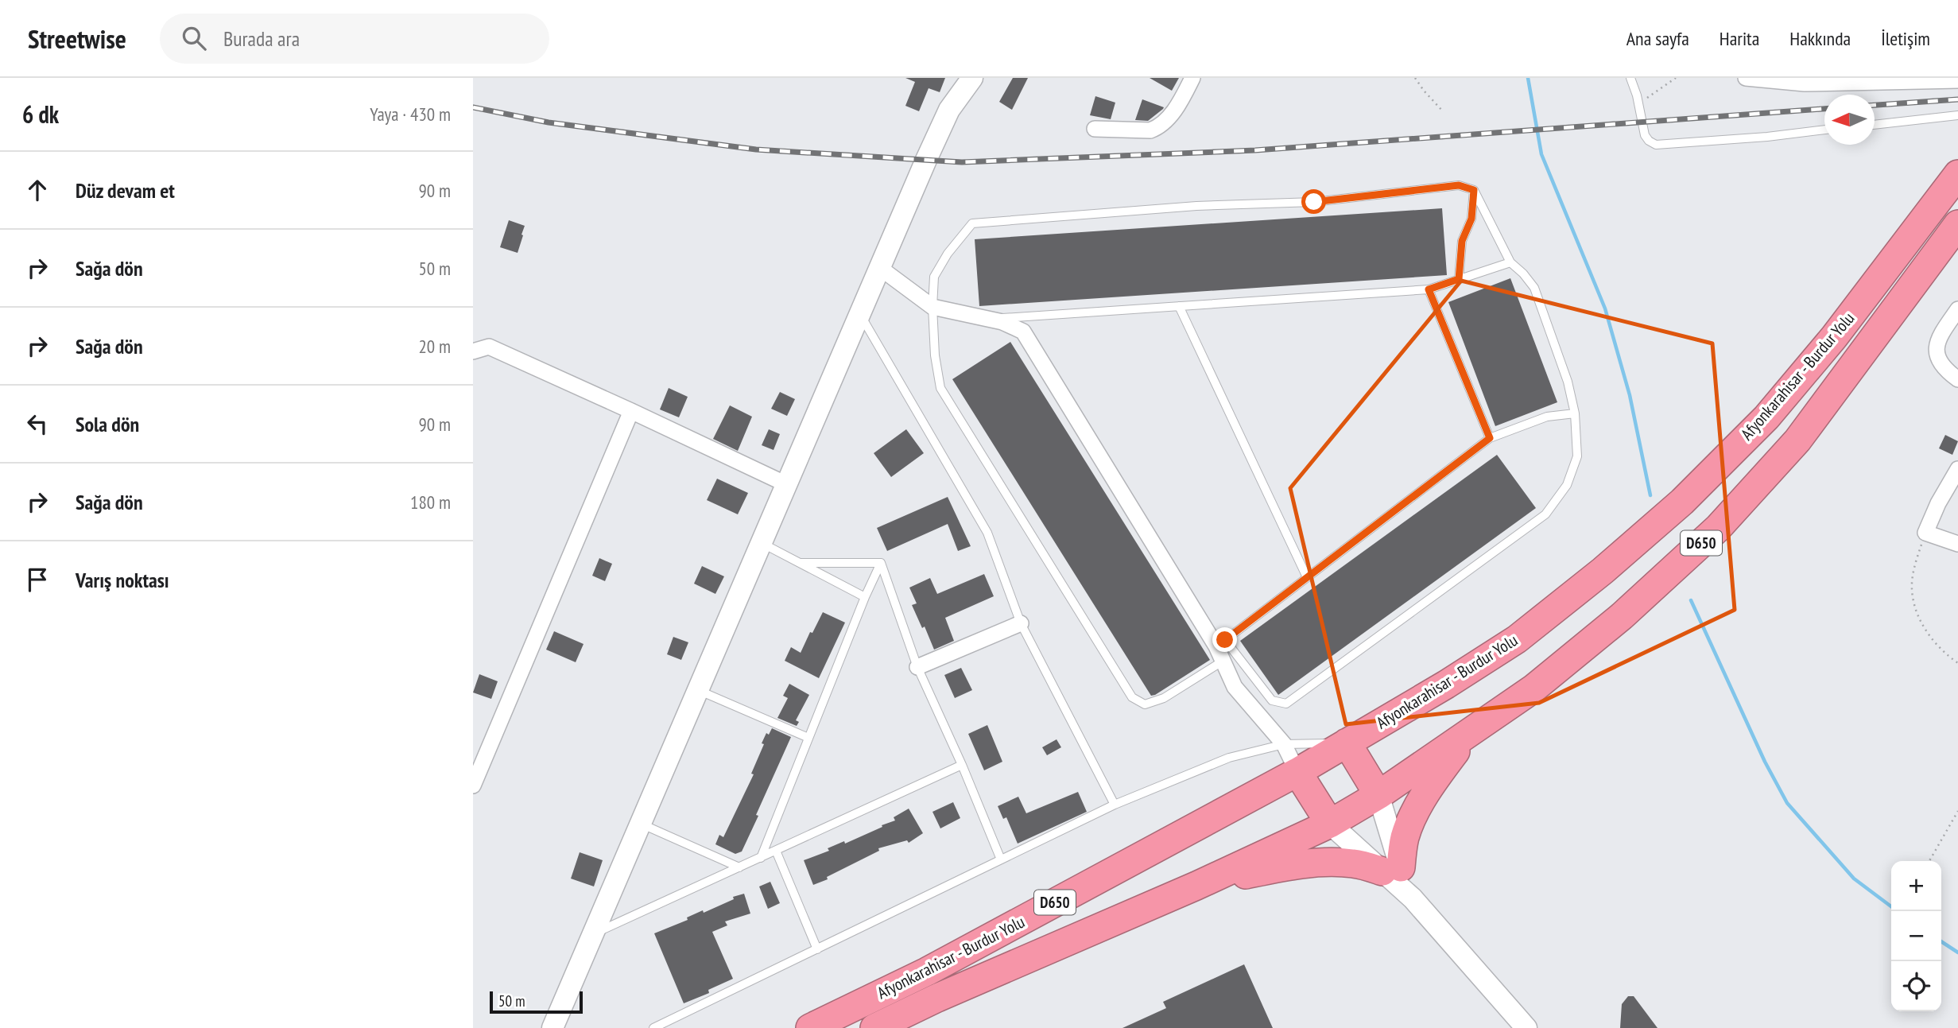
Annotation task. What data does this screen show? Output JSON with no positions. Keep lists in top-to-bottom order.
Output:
{
  "streets": {
    "highway": ["Afyonkarahisar - Burdur Yolu", "D650"]
  },
  "scale_bar": "50 m",
  "north": "left",
  "page": {
    "header": "Streetwise",
    "search": "Burada ara",
    "nav": [
      "Ana sayfa",
      "Harita",
      "Hakkında",
      "İletişim"
    ],
    "heading": ["6 dk", "Yaya · 430 m"],
    "list": [
      ["Düz devam et", "90 m"],
      ["Sağa dön", "50 m"],
      ["Sağa dön", "20 m"],
      ["Sola dön", "90 m"],
      ["Sağa dön", "180 m"],
      "Varış noktası"
    ],
    "map_buttons": ["+", "−"],
    "scale": "50 m"
  }
}
